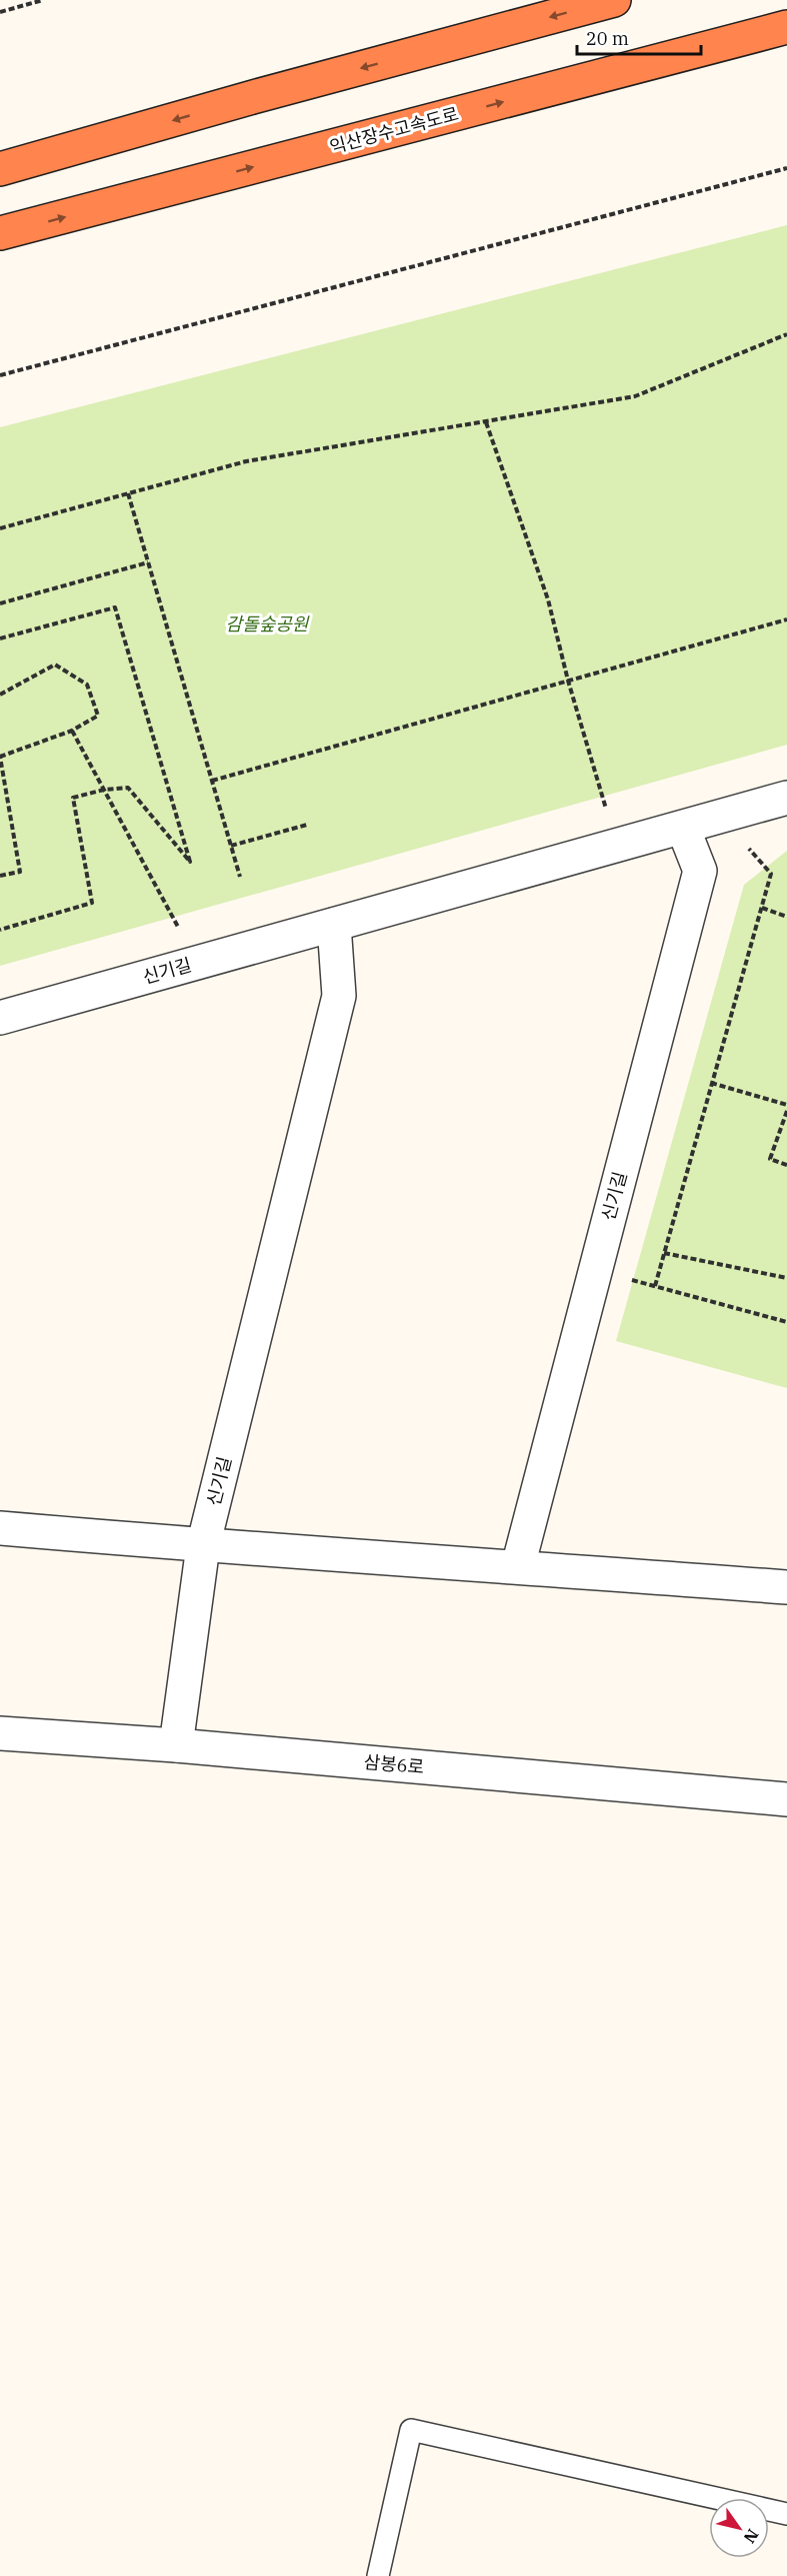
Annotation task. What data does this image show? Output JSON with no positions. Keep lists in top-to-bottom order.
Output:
{
  "streets": {
    "highway": ["익산장수고속도로"],
    "street": ["신기길", "삼봉6로"]
  },
  "crossings": [
    ["신기길", "삼봉6로"]
  ],
  "parks": ["감돌숲공원"],
  "scale_bar": "20 m",
  "north": "bottom right"
}
